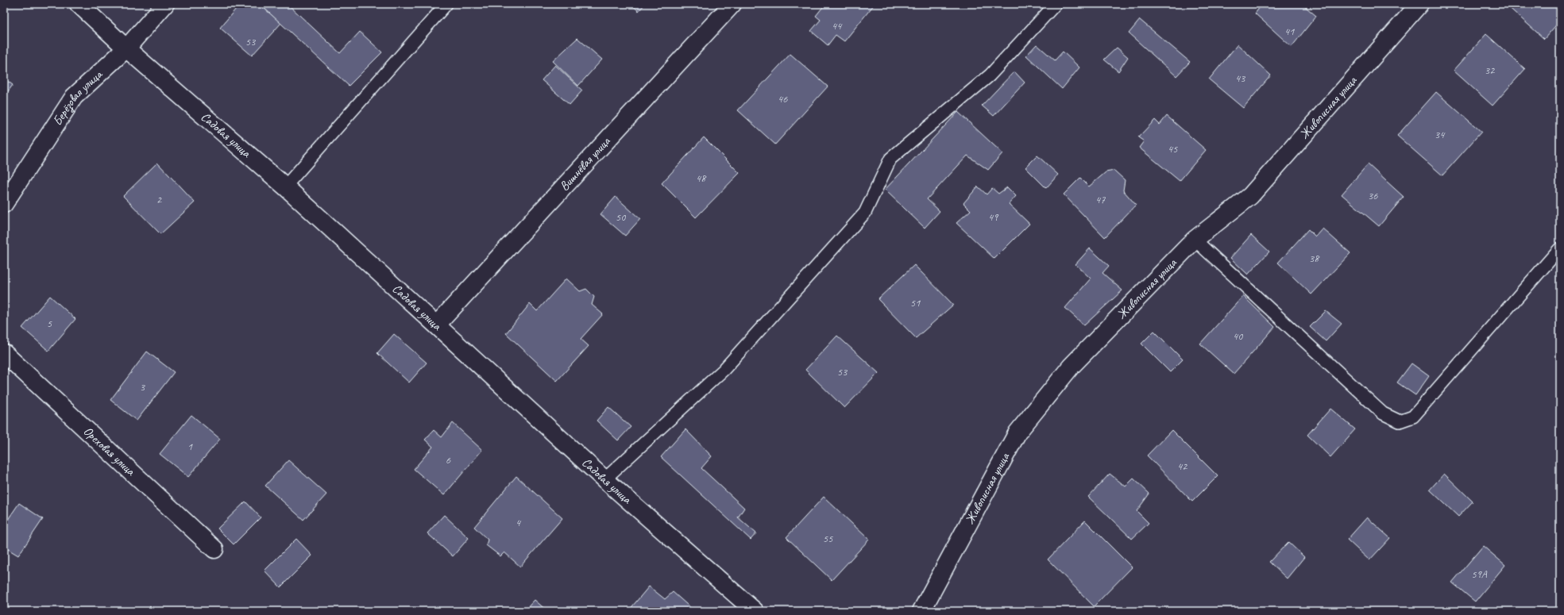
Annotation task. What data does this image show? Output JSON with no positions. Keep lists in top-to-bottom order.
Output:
{
  "streets": {
    "street": [
      "Берёзовая улица",
      "Живописная улица",
      "Садовая улица",
      "Вишнёвая улица",
      "Ореховая улица"
    ]
  },
  "crossings": [
    ["Берёзовая улица", "Садовая улица"],
    ["Садовая улица", "Вишнёвая улица"]
  ],
  "house_numbers": [
    "44",
    "41",
    "53",
    "32",
    "43",
    "46",
    "34",
    "45",
    "48",
    "36",
    "2",
    "47",
    "50",
    "49",
    "38",
    "51",
    "5",
    "40",
    "53",
    "3",
    "1",
    "6",
    "42",
    "4",
    "55",
    "59А"
  ]
}
